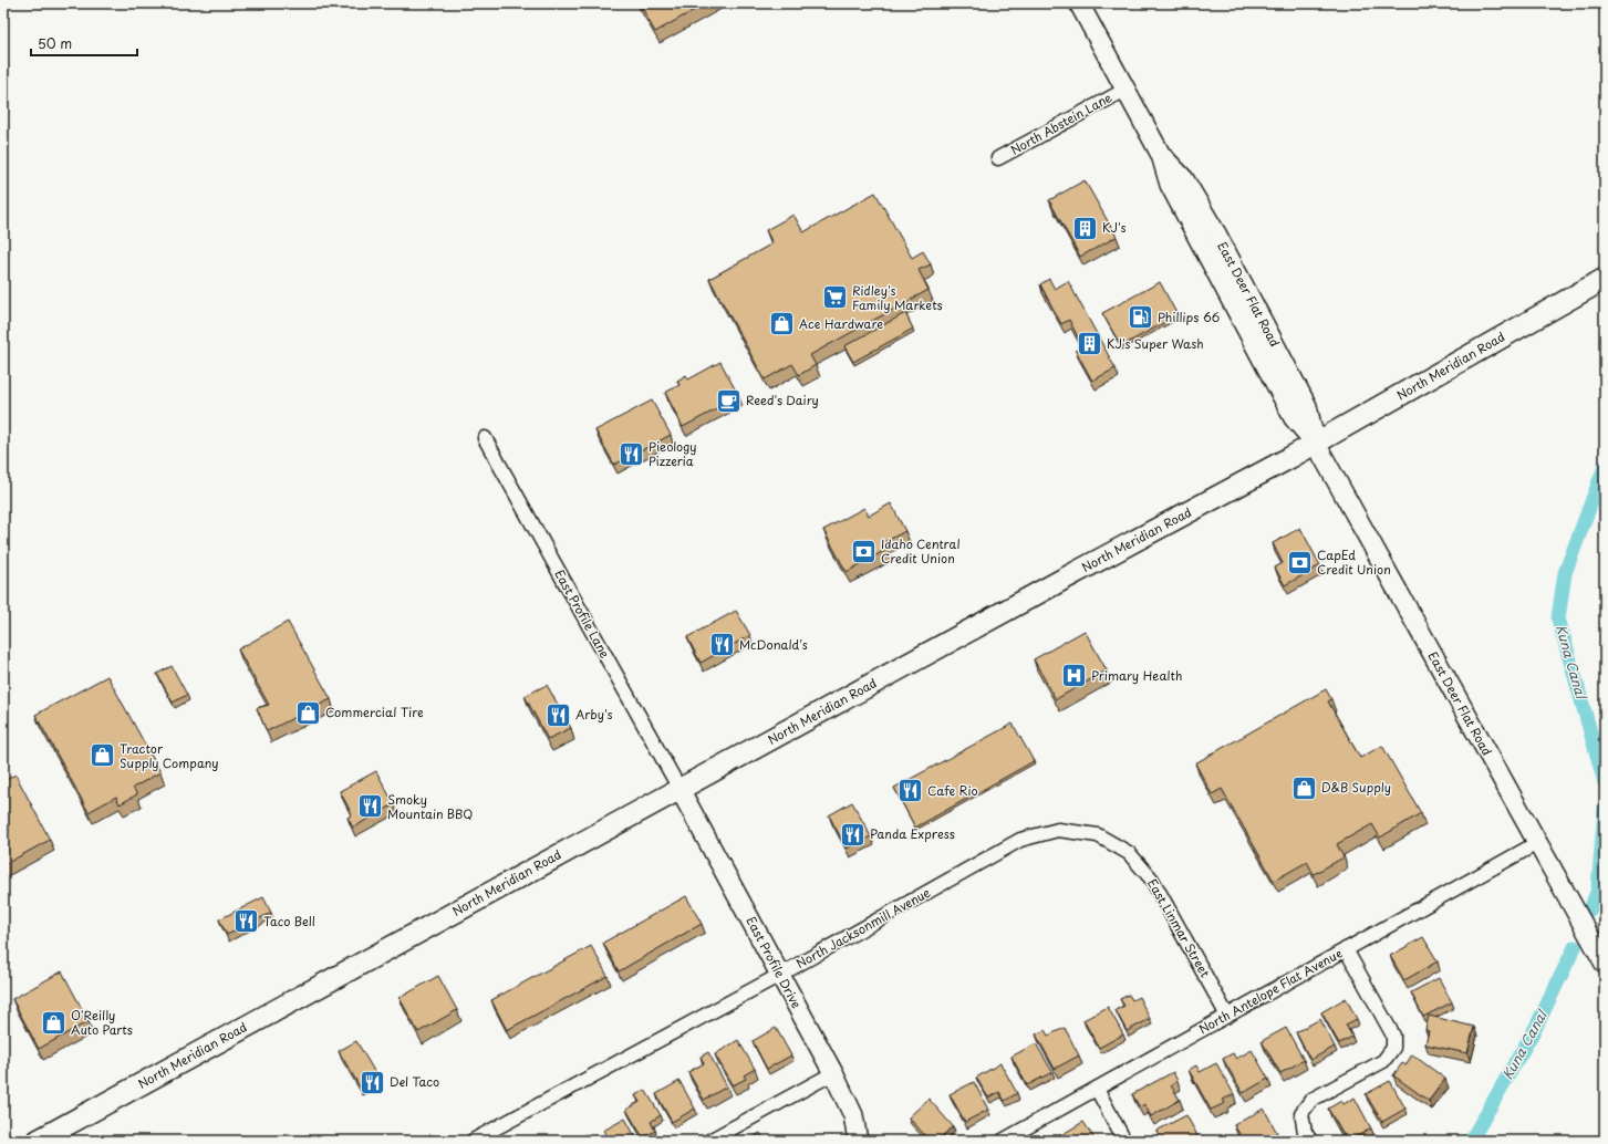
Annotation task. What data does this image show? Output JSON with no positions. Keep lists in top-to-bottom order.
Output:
{
  "streets": {
    "main road": ["North Meridian Road"],
    "street": [
      "North Abstein Lane",
      "East Deer Flat Road",
      "East Profile Lane",
      "North Jacksonmill Avenue",
      "East Linmar Street",
      "East Profile Drive",
      "North Antelope Flat Avenue"
    ]
  },
  "crossings": [
    ["North Abstein Lane", "East Deer Flat Road"],
    ["East Deer Flat Road", "North Meridian Road"],
    ["East Deer Flat Road", "North Antelope Flat Avenue"],
    ["North Meridian Road", "East Profile Lane"],
    ["North Meridian Road", "East Profile Drive"],
    ["East Profile Lane", "East Profile Drive"],
    ["North Jacksonmill Avenue", "East Linmar Street"],
    ["North Jacksonmill Avenue", "East Profile Drive"],
    ["East Linmar Street", "North Antelope Flat Avenue"]
  ],
  "water": ["Kuna Canal"],
  "places": {
    "building": ["KJ's", "KJ's Super Wash"],
    "supermarket": ["Ridley's Family Markets"],
    "fuel station": ["Phillips 66"],
    "shop": [
      "Ace Hardware",
      "Commercial Tire",
      "Tractor Supply Company",
      "D&B Supply",
      "O'Reilly Auto Parts"
    ],
    "cafe": ["Reed's Dairy"],
    "restaurant": [
      "Pieology Pizzeria",
      "McDonald's",
      "Arby's",
      "Cafe Rio",
      "Smoky Mountain BBQ",
      "Panda Express",
      "Taco Bell",
      "Del Taco"
    ],
    "bank": ["Idaho Central Credit Union", "CapEd Credit Union"],
    "hospital": ["Primary Health"]
  },
  "scale_bar": "50 m"
}
